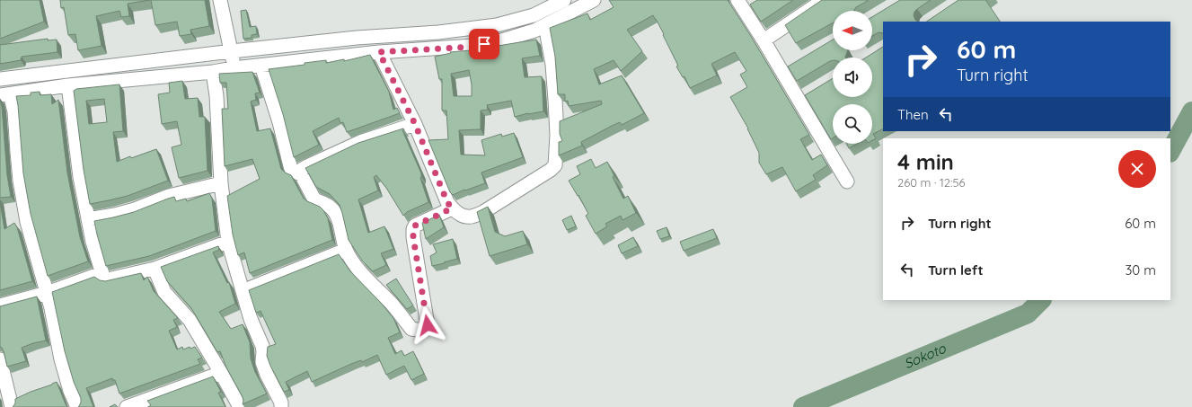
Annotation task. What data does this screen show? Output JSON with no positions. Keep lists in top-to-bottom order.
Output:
{
  "water": ["Sokoto"],
  "north": "left",
  "page": {
    "turn": ["60 m", "Turn right"],
    "then": "Then",
    "heading": ["4 min", "260 m · 12:56"],
    "list": [
      {
        "name": "Turn right",
        "value": "60 m"
      },
      {
        "name": "Turn left",
        "value": "30 m"
      }
    ]
  }
}
